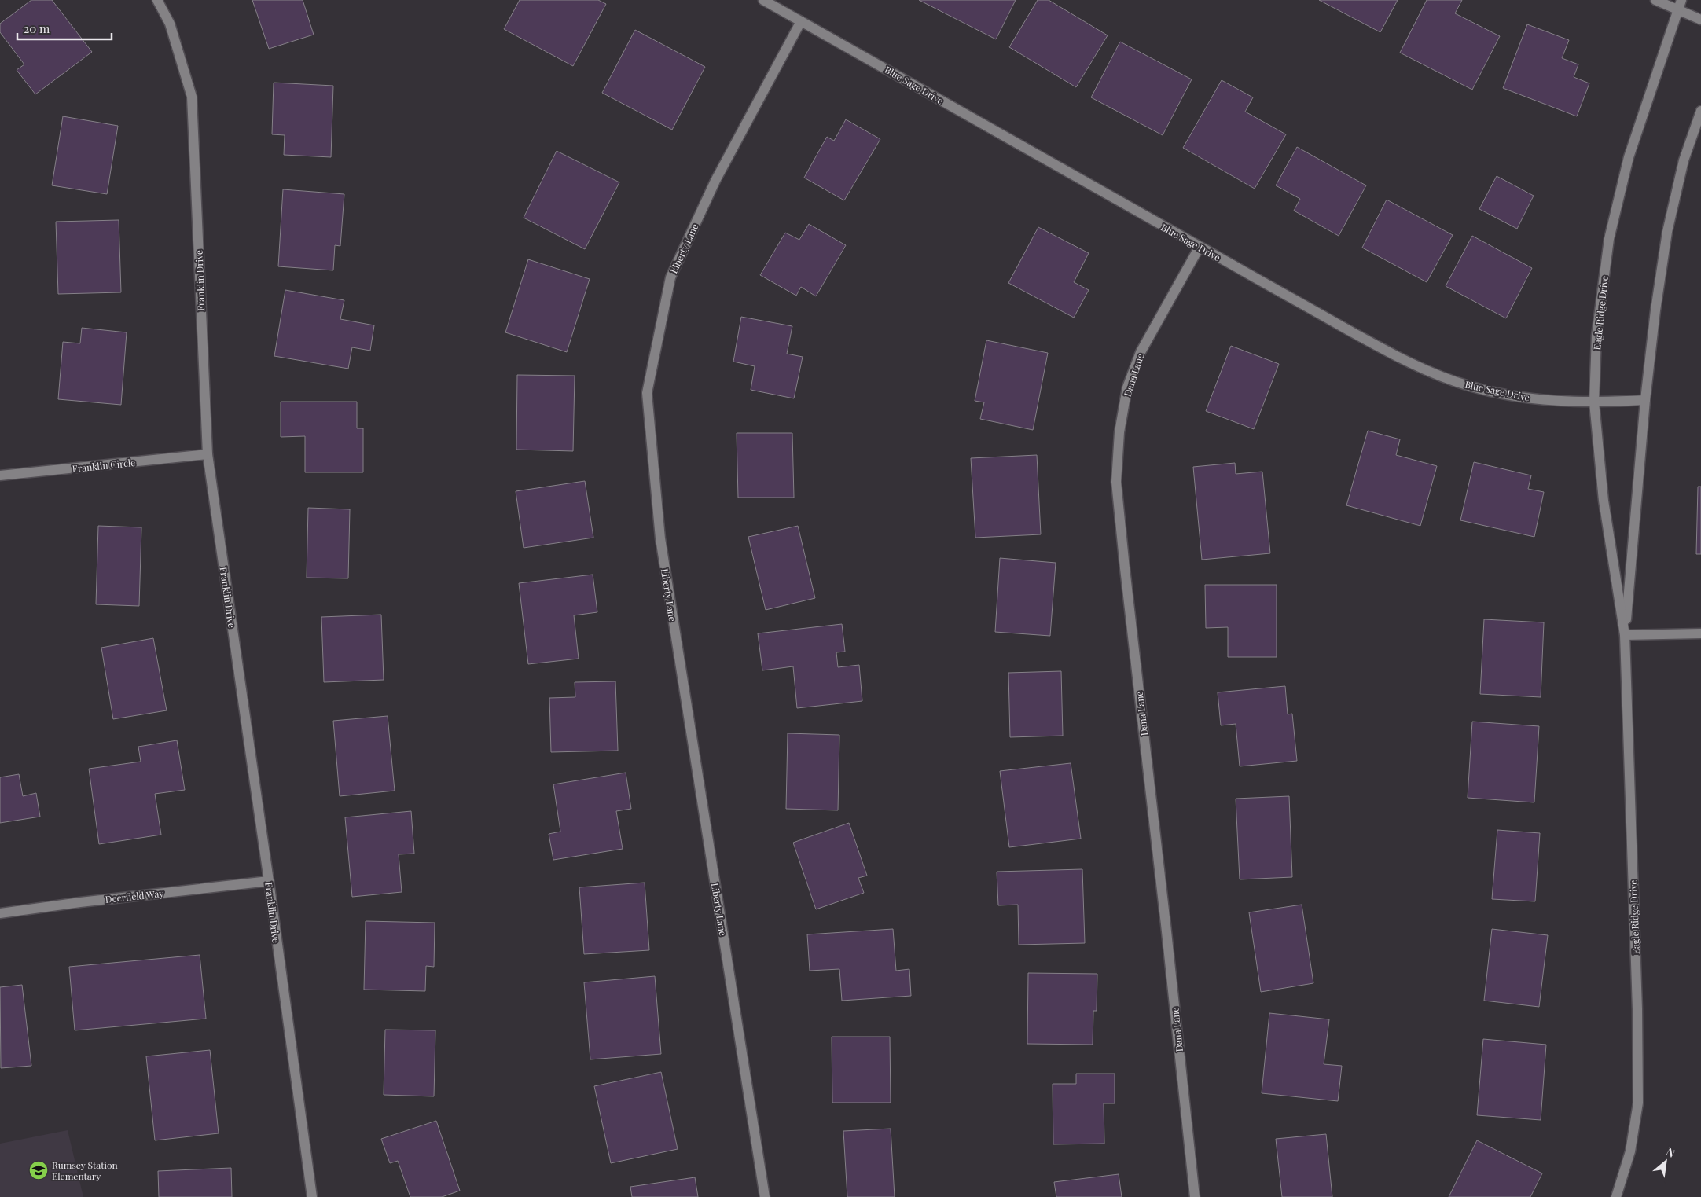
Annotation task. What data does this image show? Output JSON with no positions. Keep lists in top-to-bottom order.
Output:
{
  "streets": {
    "street": [
      "Blue Sage Drive",
      "Liberty Lane",
      "Franklin Drive",
      "Eagle Ridge Drive",
      "Dana Lane",
      "Franklin Circle",
      "Deerfield Way"
    ]
  },
  "crossings": [
    ["Blue Sage Drive", "Liberty Lane"],
    ["Blue Sage Drive", "Eagle Ridge Drive"],
    ["Blue Sage Drive", "Dana Lane"],
    ["Franklin Drive", "Franklin Circle"],
    ["Franklin Drive", "Deerfield Way"]
  ],
  "places": {
    "school or university": ["Rumsey Station Elementary"]
  },
  "scale_bar": "20 m",
  "north": "top right"
}
